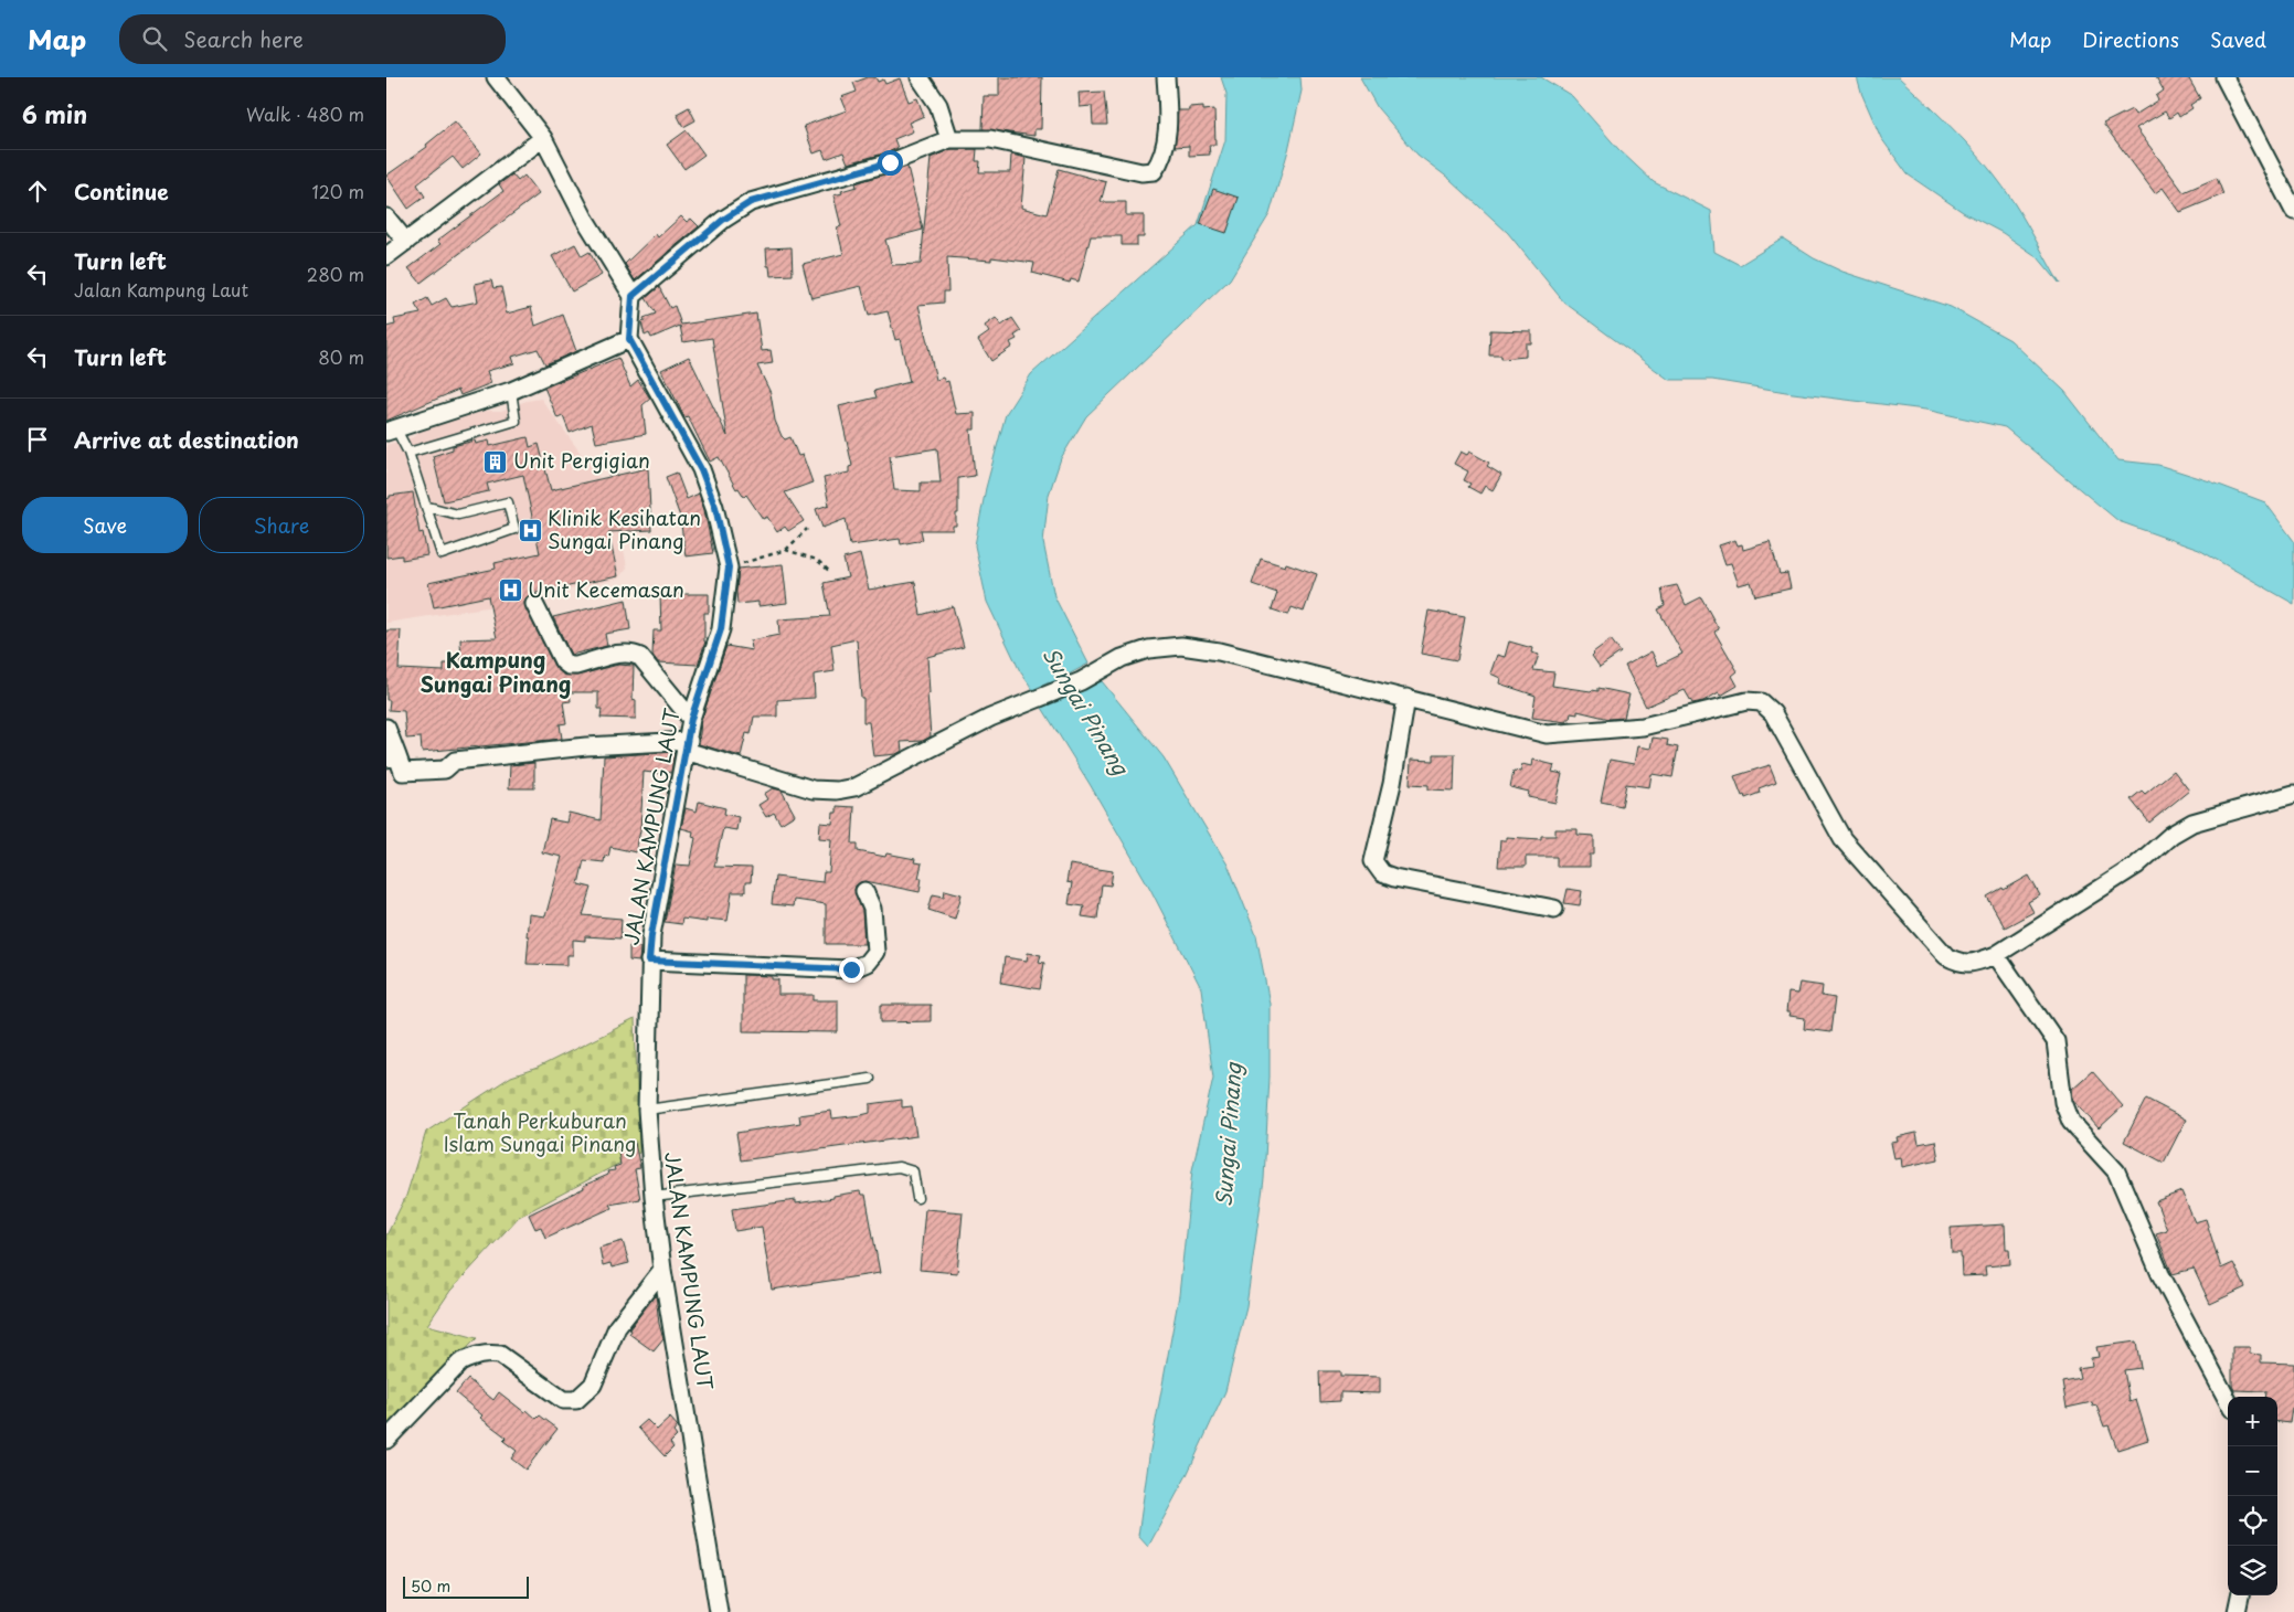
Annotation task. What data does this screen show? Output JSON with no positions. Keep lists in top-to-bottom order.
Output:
{
  "streets": {
    "street": ["JALAN KAMPUNG LAUT"]
  },
  "districts": ["Kampung Sungai Pinang"],
  "water": ["Sungai Pinang"],
  "parks": ["Tanah Perkuburan Islam Sungai Pinang"],
  "places": {
    "building": ["Unit Pergigian"],
    "hospital": ["Klinik Kesihatan Sungai Pinang", "Unit Kecemasan"]
  },
  "scale_bar": "50 m",
  "page": {
    "header": "Map",
    "search": "Search here",
    "nav": ["Map", "Directions", "Saved"],
    "heading": ["6 min", "Walk · 480 m"],
    "list": [
      ["Continue", "120 m"],
      ["Turn left", "Jalan Kampung Laut", "280 m"],
      ["Turn left", "80 m"],
      "Arrive at destination"
    ],
    "buttons": ["Save", "Share"],
    "map_buttons": ["+", "−"],
    "scale": "50 m"
  }
}
